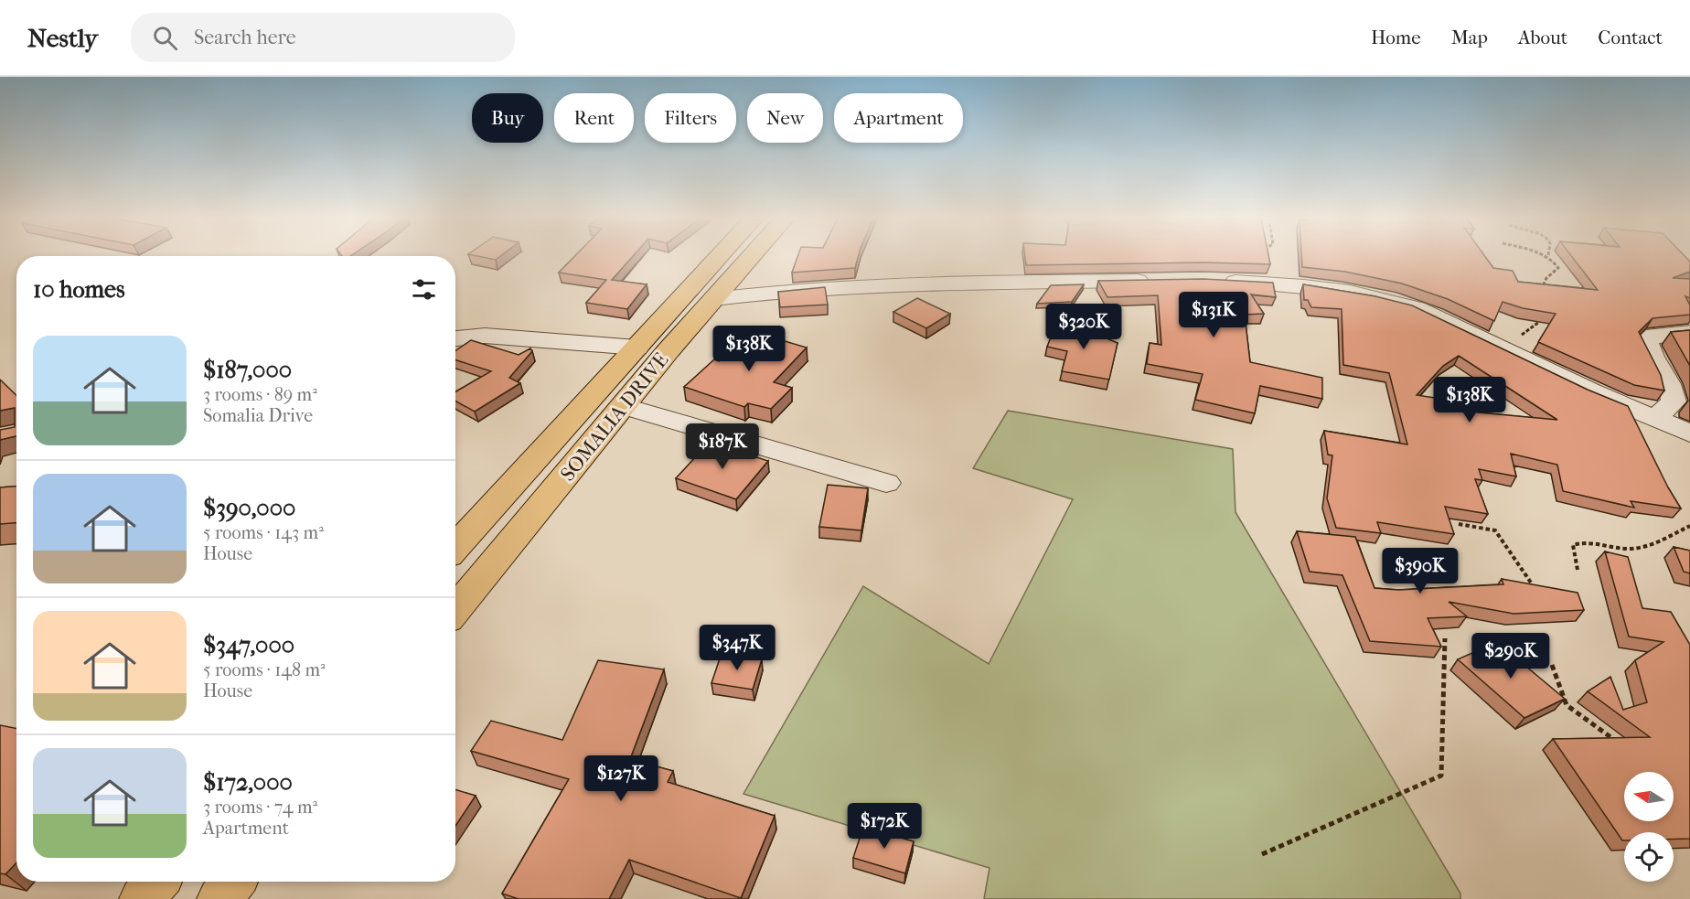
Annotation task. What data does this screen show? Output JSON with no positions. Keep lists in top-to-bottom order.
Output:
{
  "streets": {
    "main road": ["SOMALIA DRIVE"]
  },
  "north": "left",
  "page": {
    "header": "Nestly",
    "search": "Search here",
    "nav": [
      "Home",
      "Map",
      "About",
      "Contact"
    ],
    "chip": [
      "Buy",
      "Rent",
      "Filters",
      "New",
      "Apartment"
    ],
    "heading": "10 homes",
    "price": [
      "$131K",
      "$320K",
      "$138K",
      "$138K",
      "$187K",
      "$390K",
      "$347K",
      "$290K",
      "$127K",
      "$172K"
    ],
    "list": [
      {
        "name": "$187,000",
        "note": "3 rooms · 89 m² · Somalia Drive"
      },
      {
        "name": "$390,000",
        "note": "5 rooms · 143 m² · House"
      },
      {
        "name": "$347,000",
        "note": "5 rooms · 148 m² · House"
      },
      {
        "name": "$172,000",
        "note": "3 rooms · 74 m² · Apartment"
      }
    ]
  }
}
